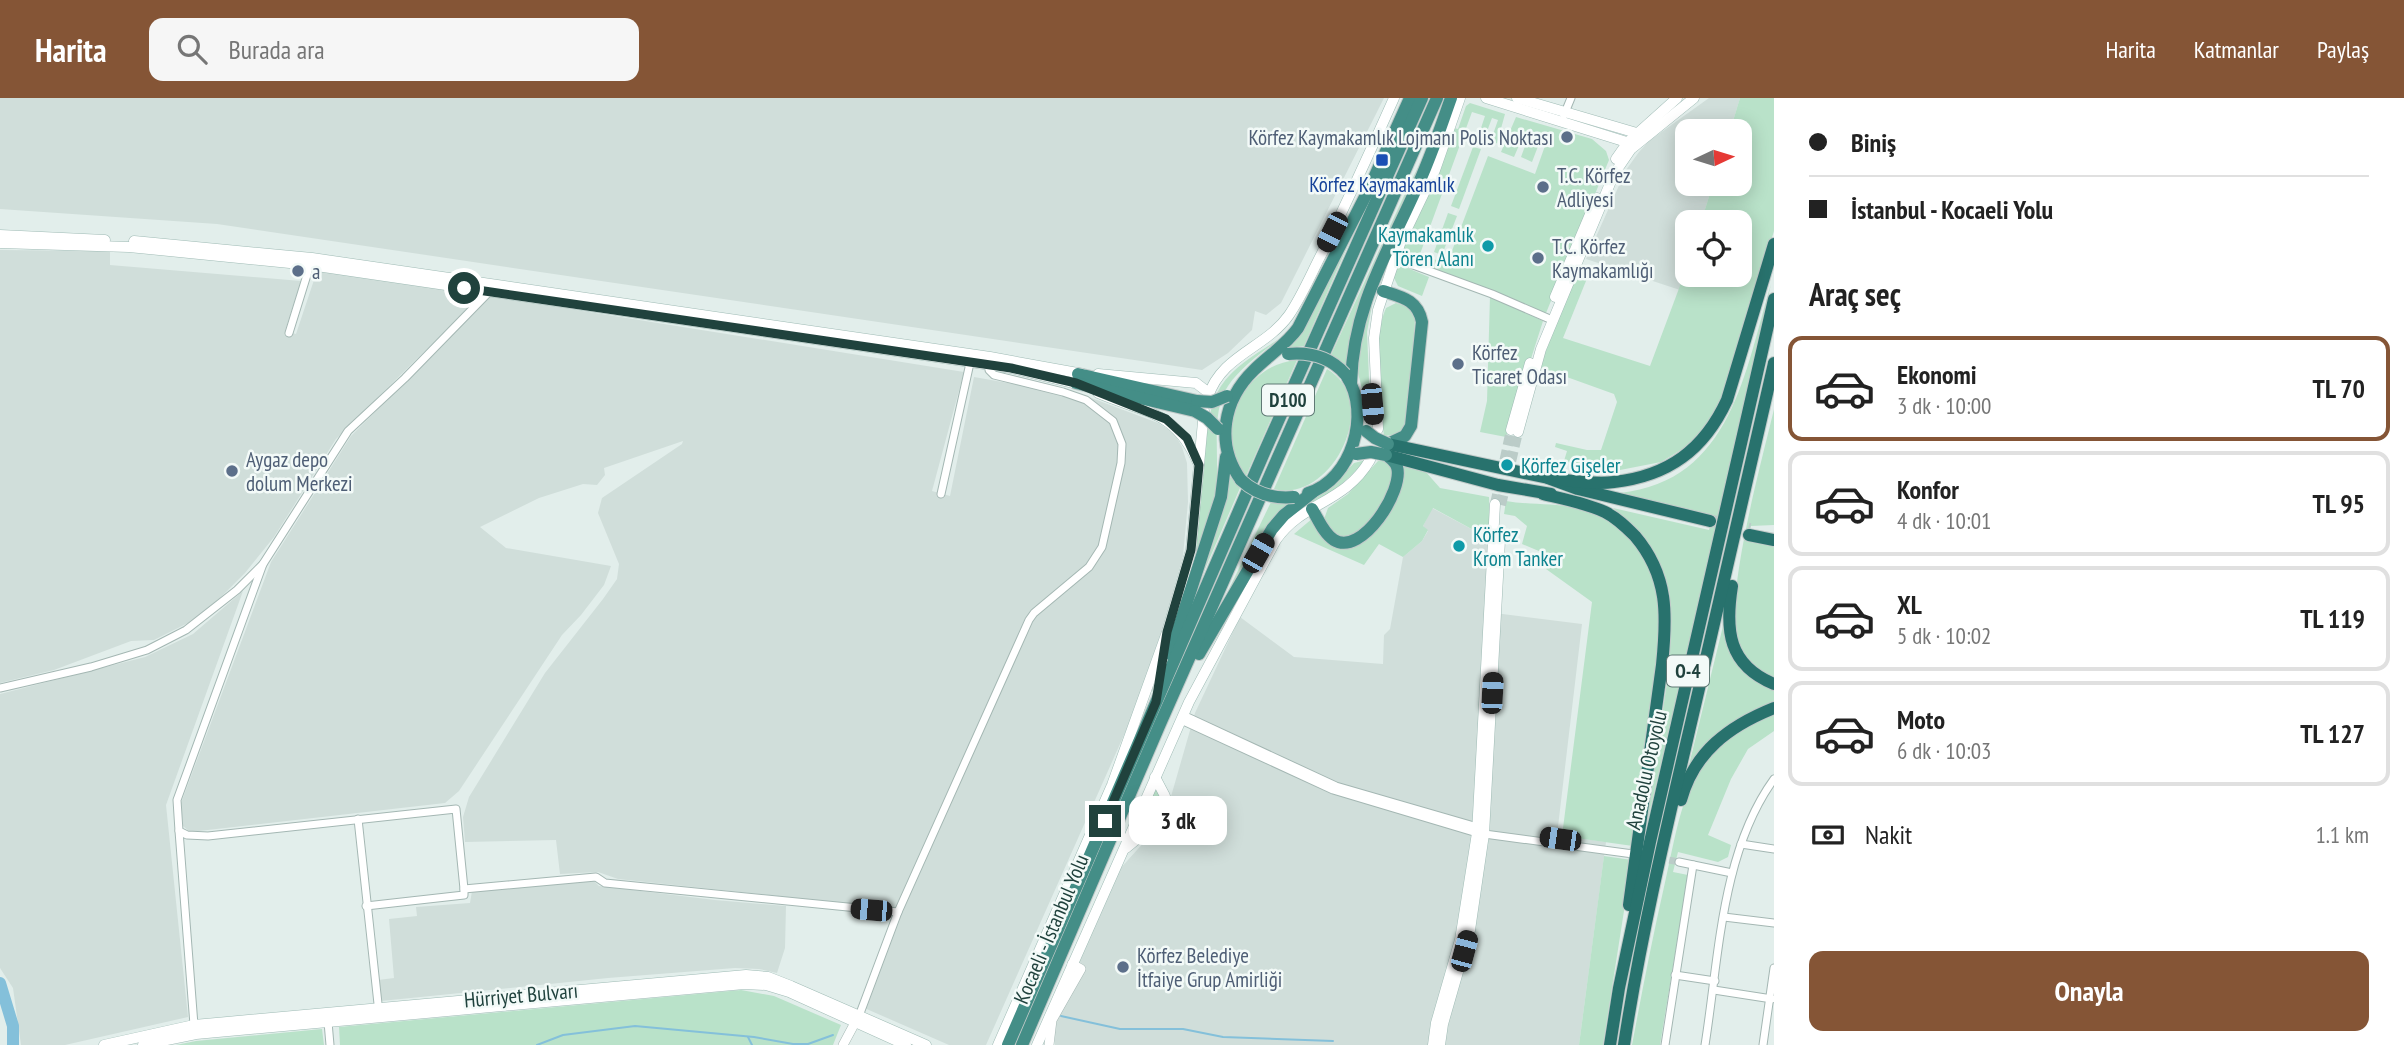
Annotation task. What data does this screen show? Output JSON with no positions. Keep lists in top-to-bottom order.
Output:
{
  "streets": {
    "highway": [
      "D100",
      "O-4",
      "Anadolu Otoyolu",
      "Kocaeli - İstanbul Yolu"
    ],
    "main road": ["Hürriyet Bulvarı"]
  },
  "places": {
    "other": [
      "Körfez Kaymakamlık Lojmanı Polis Noktası",
      "T.C. Körfez Adliyesi",
      "Kaymakamlık Tören Alanı",
      "T.C. Körfez Kaymakamlığı",
      "a",
      "Körfez Ticaret Odası",
      "Körfez Gişeler",
      "Aygaz depo dolum Merkezi",
      "Körfez Krom Tanker",
      "Körfez Belediye İtfaiye Grup Amirliği"
    ],
    "transit": ["Körfez Kaymakamlık"]
  },
  "north": "right",
  "page": {
    "header": "Harita",
    "search": "Burada ara",
    "nav": ["Harita", "Katmanlar", "Paylaş"],
    "banner": ["Biniş", "İstanbul - Kocaeli Yolu"],
    "heading": "Araç seç",
    "list": [
      {
        "name": "Ekonomi",
        "note": "3 dk · 10:00",
        "value": "TL 70"
      },
      {
        "name": "Konfor",
        "note": "4 dk · 10:01",
        "value": "TL 95"
      },
      {
        "name": "XL",
        "note": "5 dk · 10:02",
        "value": "TL 119"
      },
      {
        "name": "Moto",
        "note": "6 dk · 10:03",
        "value": "TL 127"
      }
    ],
    "bubble": "3 dk",
    "pay": ["Nakit", "1.1 km"],
    "buttons": "Onayla"
  }
}
